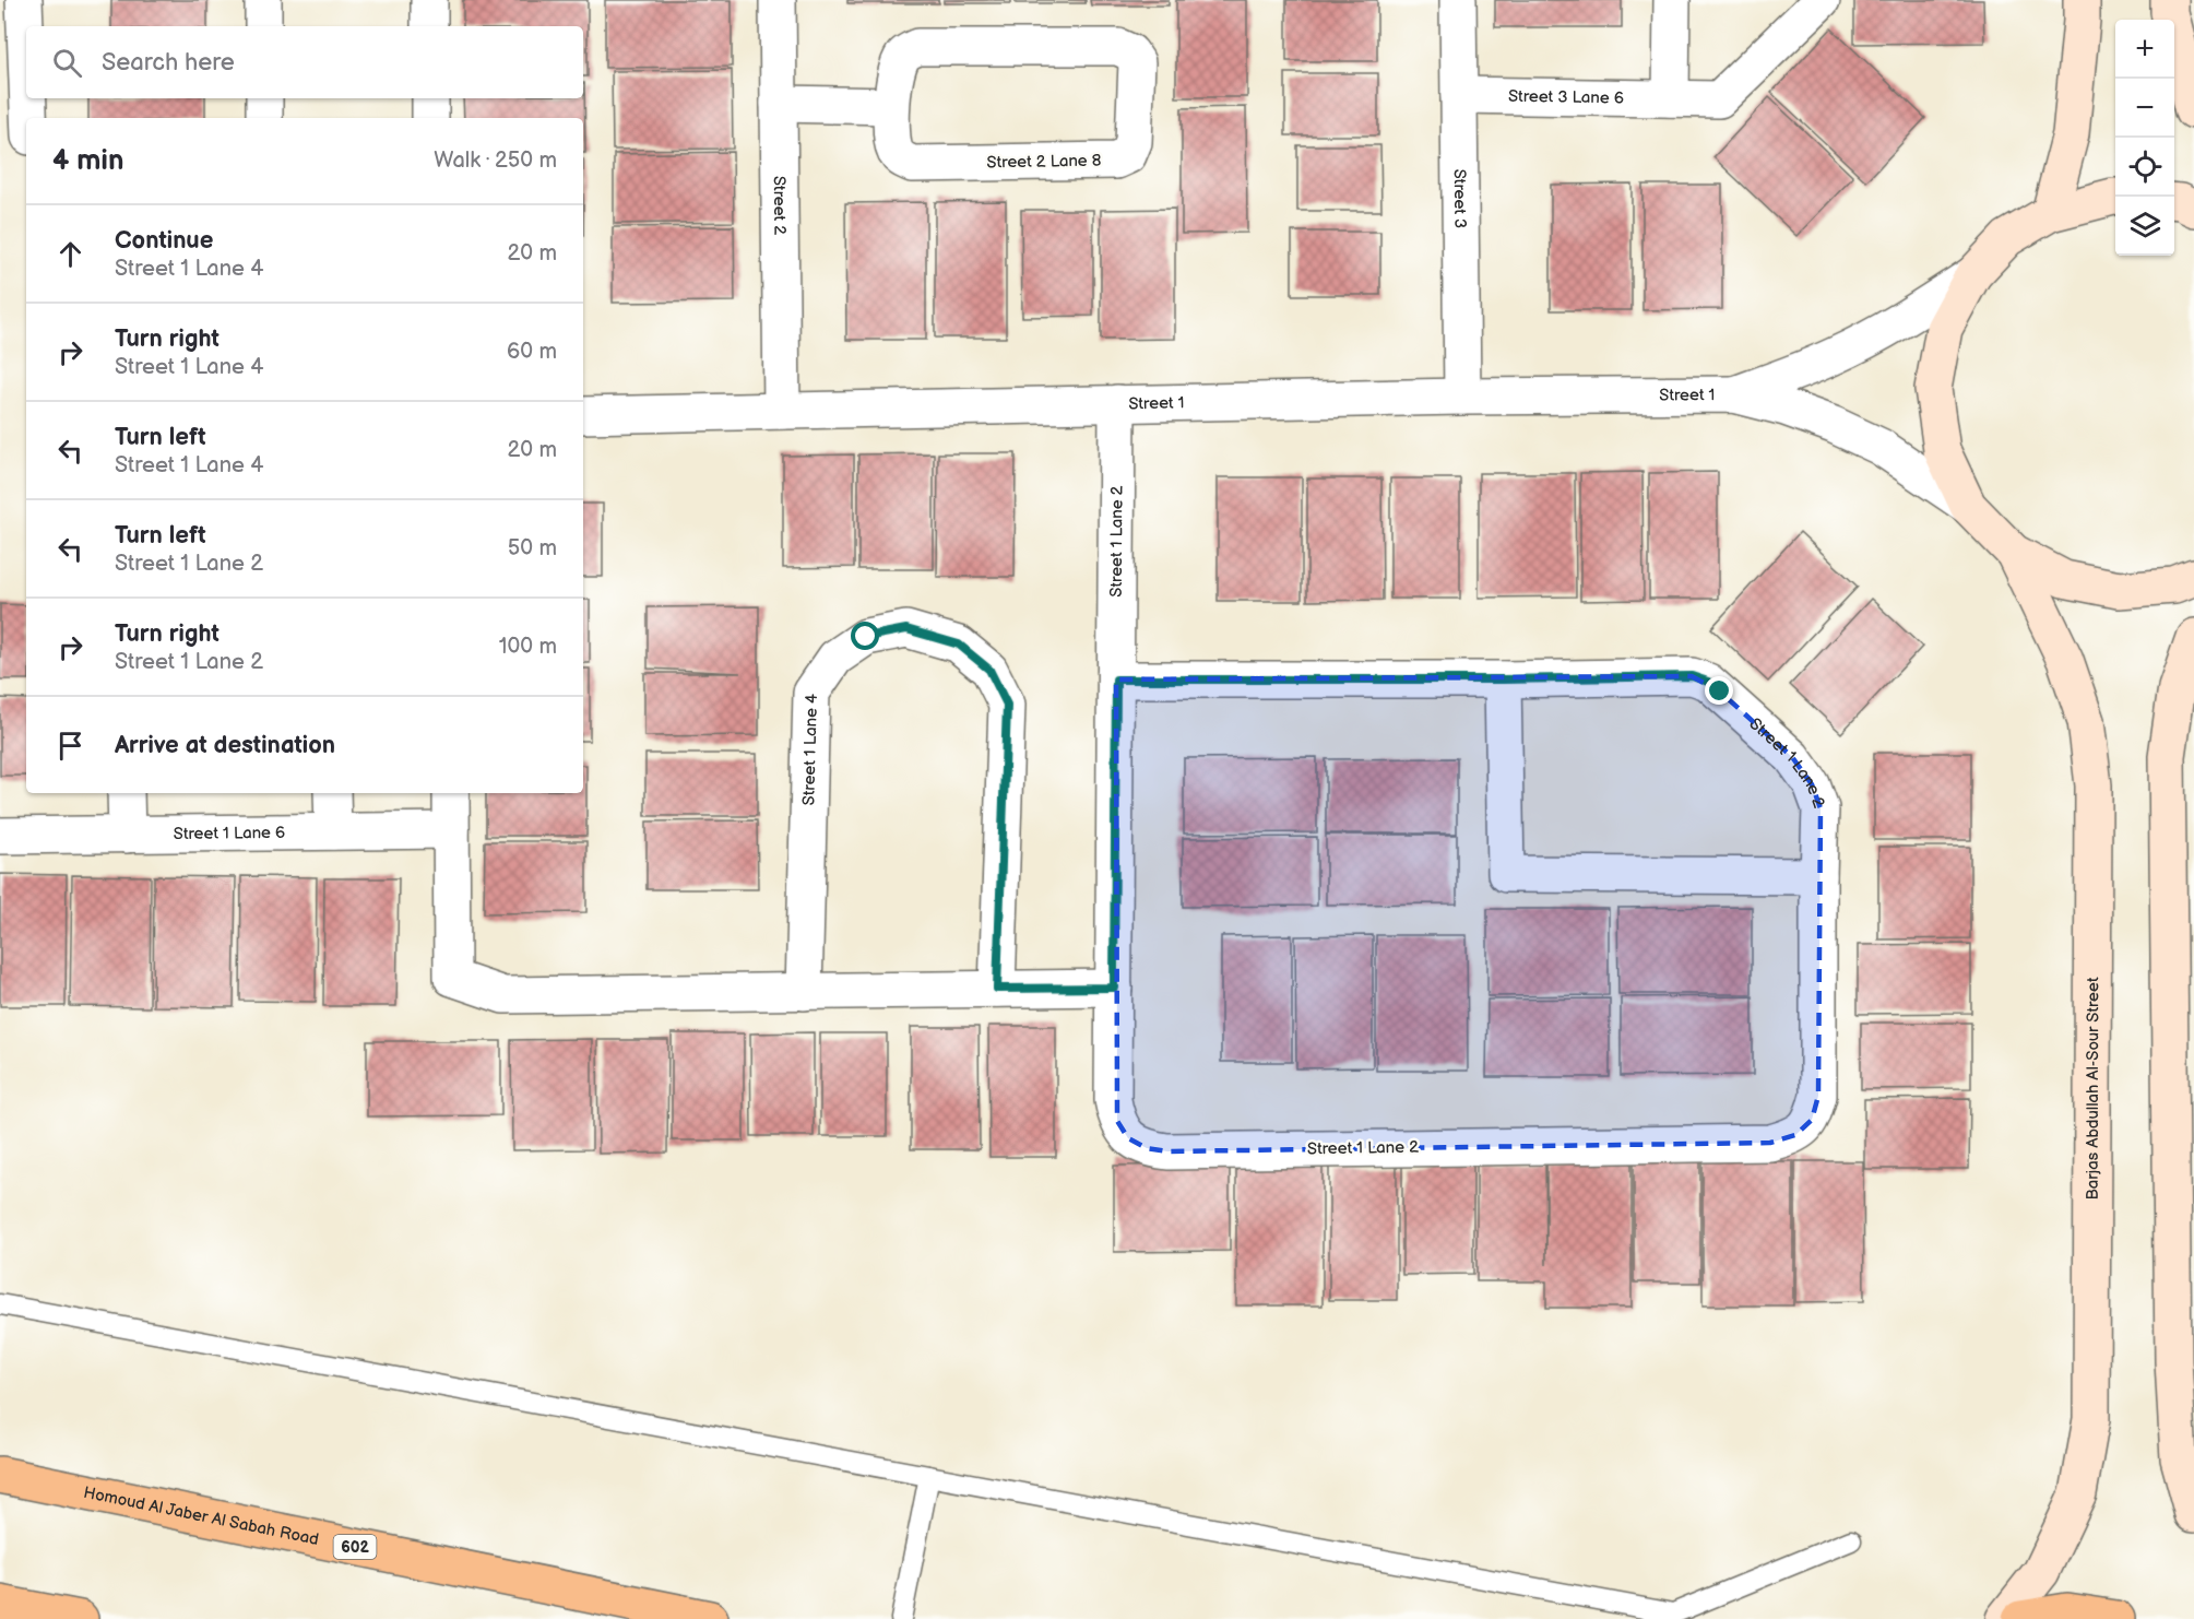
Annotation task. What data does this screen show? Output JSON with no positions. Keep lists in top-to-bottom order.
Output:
{
  "streets": {
    "main road": ["Homoud Al Jaber Al Sabah Road", "602"],
    "street": [
      "Street 3 Lane 6",
      "Street 2 Lane 8",
      "Street 3",
      "Street 2",
      "Street 1",
      "Street 1 Lane 2",
      "Street 1 Lane 4",
      "Street 1 Lane 6",
      "Barjas Abdullah Al-Sour Street"
    ]
  },
  "crossings": [
    ["Street 3 Lane 6", "Street 3"],
    ["Street 3", "Street 1"],
    ["Street 2", "Street 1"],
    ["Street 1", "Street 1 Lane 2"]
  ],
  "page": {
    "map_buttons": ["+", "−"],
    "search": "Search here",
    "heading": ["4 min", "Walk · 250 m"],
    "list": [
      ["Continue", "Street 1 Lane 4", "20 m"],
      ["Turn right", "Street 1 Lane 4", "60 m"],
      ["Turn left", "Street 1 Lane 4", "20 m"],
      ["Turn left", "Street 1 Lane 2", "50 m"],
      ["Turn right", "Street 1 Lane 2", "100 m"],
      "Arrive at destination"
    ]
  }
}
